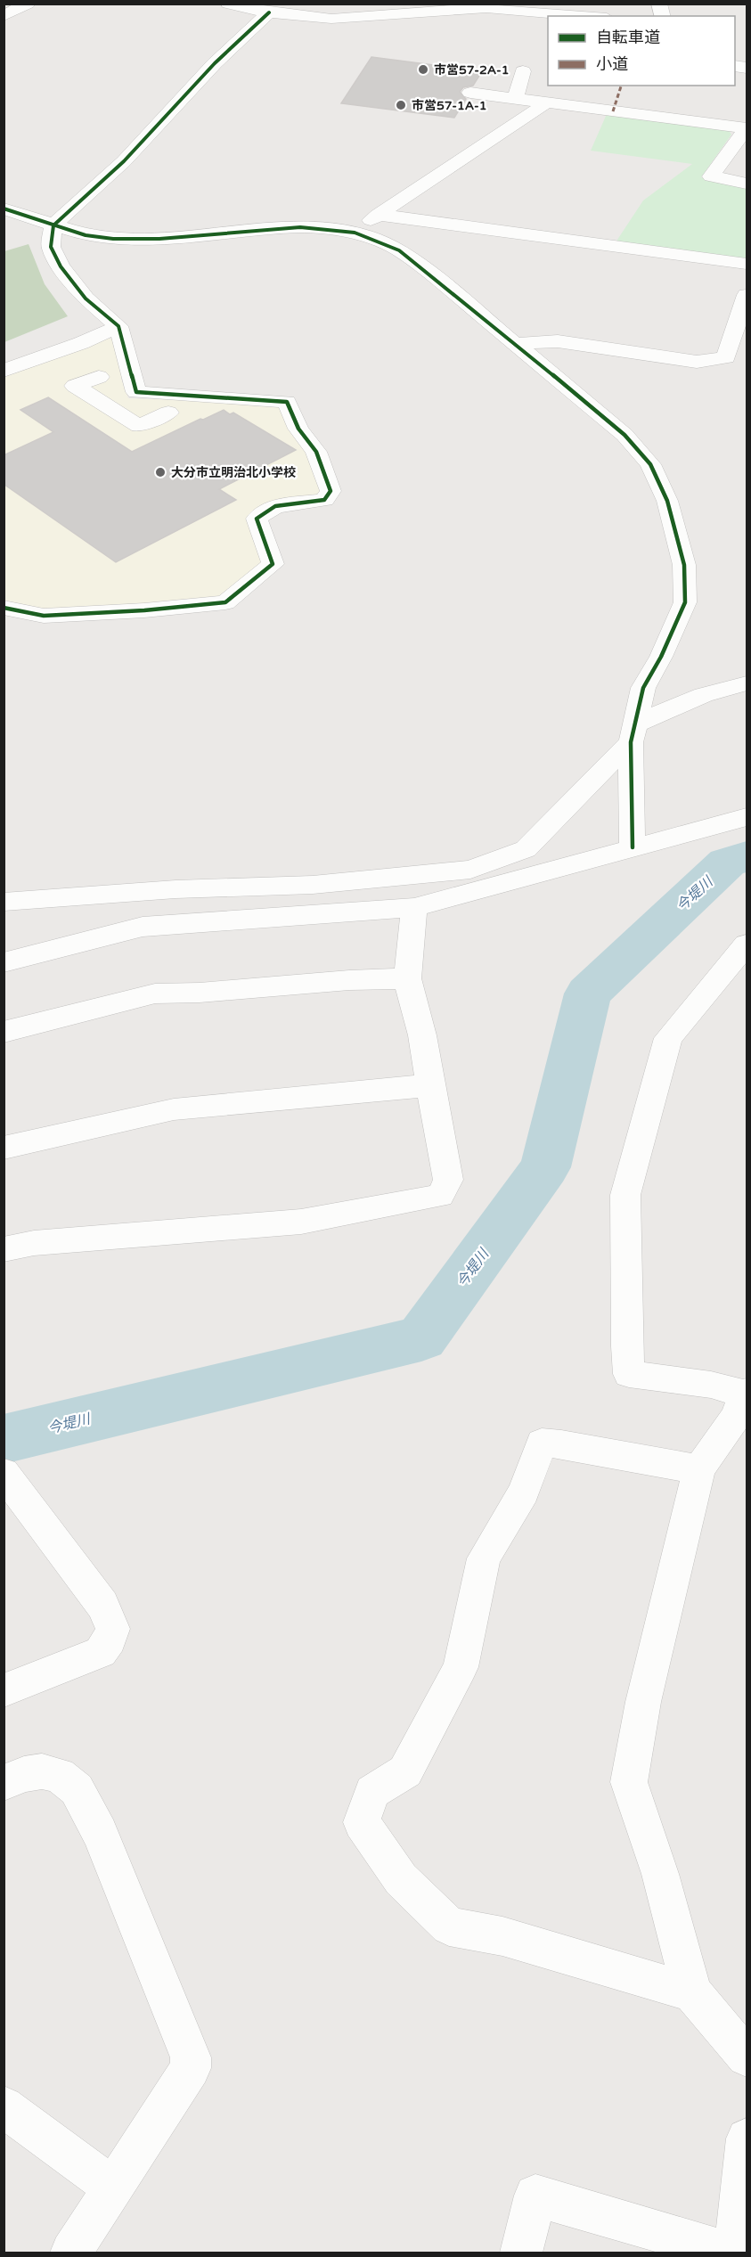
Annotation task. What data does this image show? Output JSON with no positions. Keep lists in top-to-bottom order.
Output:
{
  "water": ["今堤川"],
  "places": ["市営57-2A-1", "市営57-1A-1", "大分市立明治北小学校"],
  "legend": ["自転車道", "小道"]
}
